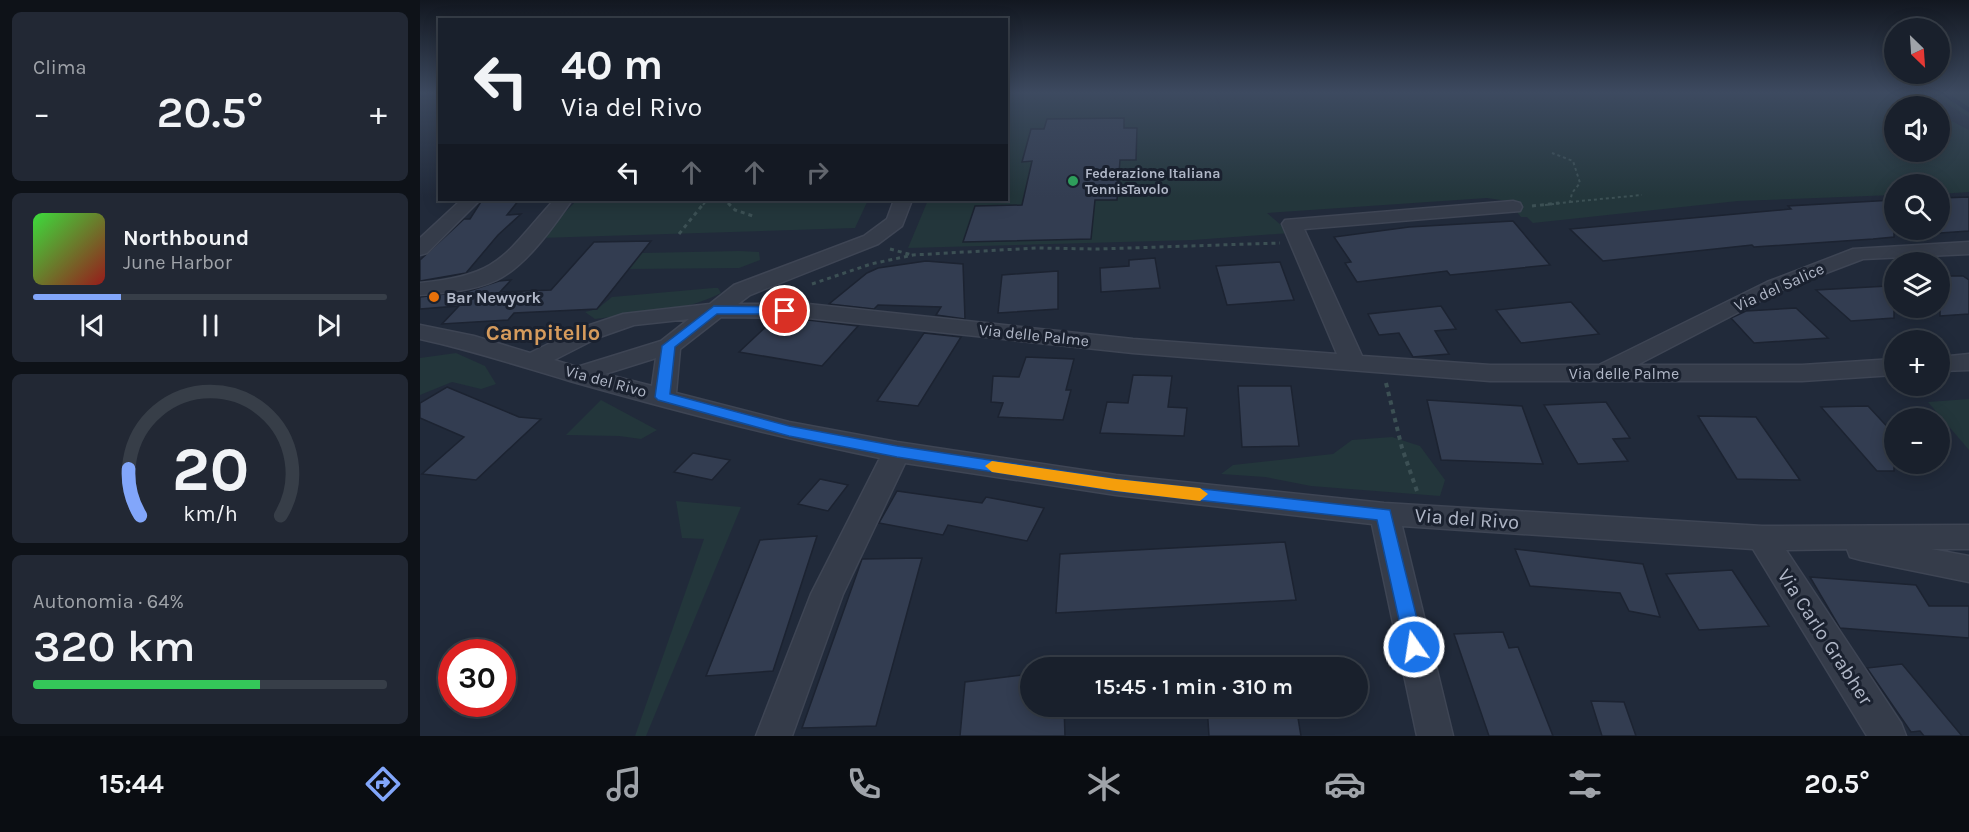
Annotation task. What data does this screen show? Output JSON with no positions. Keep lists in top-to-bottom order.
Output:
{
  "streets": {
    "street": [
      "Via del Salice",
      "Via delle Palme",
      "Via del Rivo",
      "Via Carlo Grabher"
    ]
  },
  "crossings": [
    ["Via del Salice", "Via delle Palme"],
    ["Via delle Palme", "Via del Rivo"],
    ["Via del Rivo", "Via Carlo Grabher"]
  ],
  "districts": ["Campitello"],
  "places": ["Federazione Italiana TennisTavolo", "Bar Newyork"],
  "north": "bottom right",
  "page": {
    "tile": [
      "Clima",
      ["Autonomia · 64%", "320 km"]
    ],
    "map_buttons": ["+", "−"],
    "turn": ["40 m", "Via del Rivo"],
    "heat": ["−", "20.5°", "+"],
    "song": ["Northbound", "June Harbor"],
    "limit": "30",
    "trip": "15:45 · 1 min · 310 m",
    "tabs": ["15:44", "20.5°"],
    "gauge": ["20", "km/h"]
  }
}
